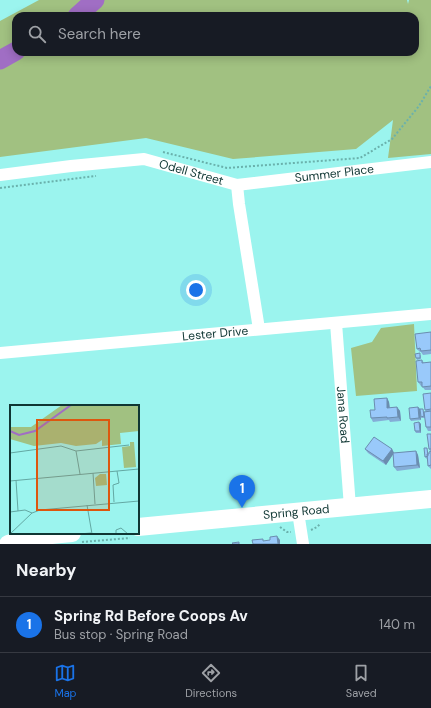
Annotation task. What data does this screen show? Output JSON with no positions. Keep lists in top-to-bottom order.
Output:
{
  "streets": {
    "main road": ["Spring Road"],
    "street": [
      "Odell Street",
      "Summer Place",
      "Lester Drive",
      "Jana Road"
    ]
  },
  "crossings": [
    ["Odell Street", "Summer Place"],
    ["Odell Street", "Lester Drive"],
    ["Lester Drive", "Jana Road"],
    ["Jana Road", "Spring Road"]
  ],
  "page": {
    "search": "Search here",
    "pins": "1",
    "heading": "Nearby",
    "list": [
      {
        "mark": "1",
        "name": "Spring Rd Before Coops Av",
        "note": "Bus stop · Spring Road",
        "value": "140 m"
      }
    ],
    "nav": ["Map", "Directions", "Saved"]
  }
}
